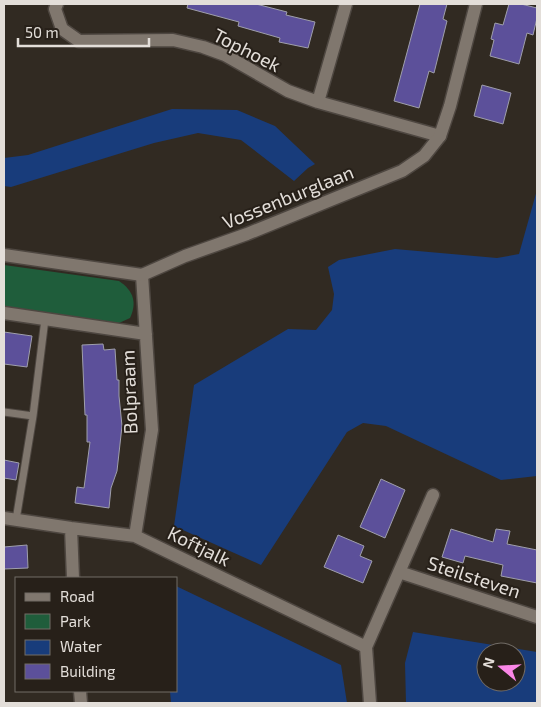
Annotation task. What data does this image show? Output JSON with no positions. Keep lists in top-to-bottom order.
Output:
{
  "streets": {
    "street": [
      "Tophoek",
      "Vossenburglaan",
      "Bolpraam",
      "Koftjalk",
      "Steilsteven"
    ]
  },
  "crossings": [
    ["Tophoek", "Vossenburglaan"],
    ["Vossenburglaan", "Bolpraam"],
    ["Bolpraam", "Koftjalk"],
    ["Koftjalk", "Steilsteven"]
  ],
  "legend": [
    "Road",
    "Park",
    "Water",
    "Building"
  ],
  "scale_bar": "50 m",
  "north": "left"
}
